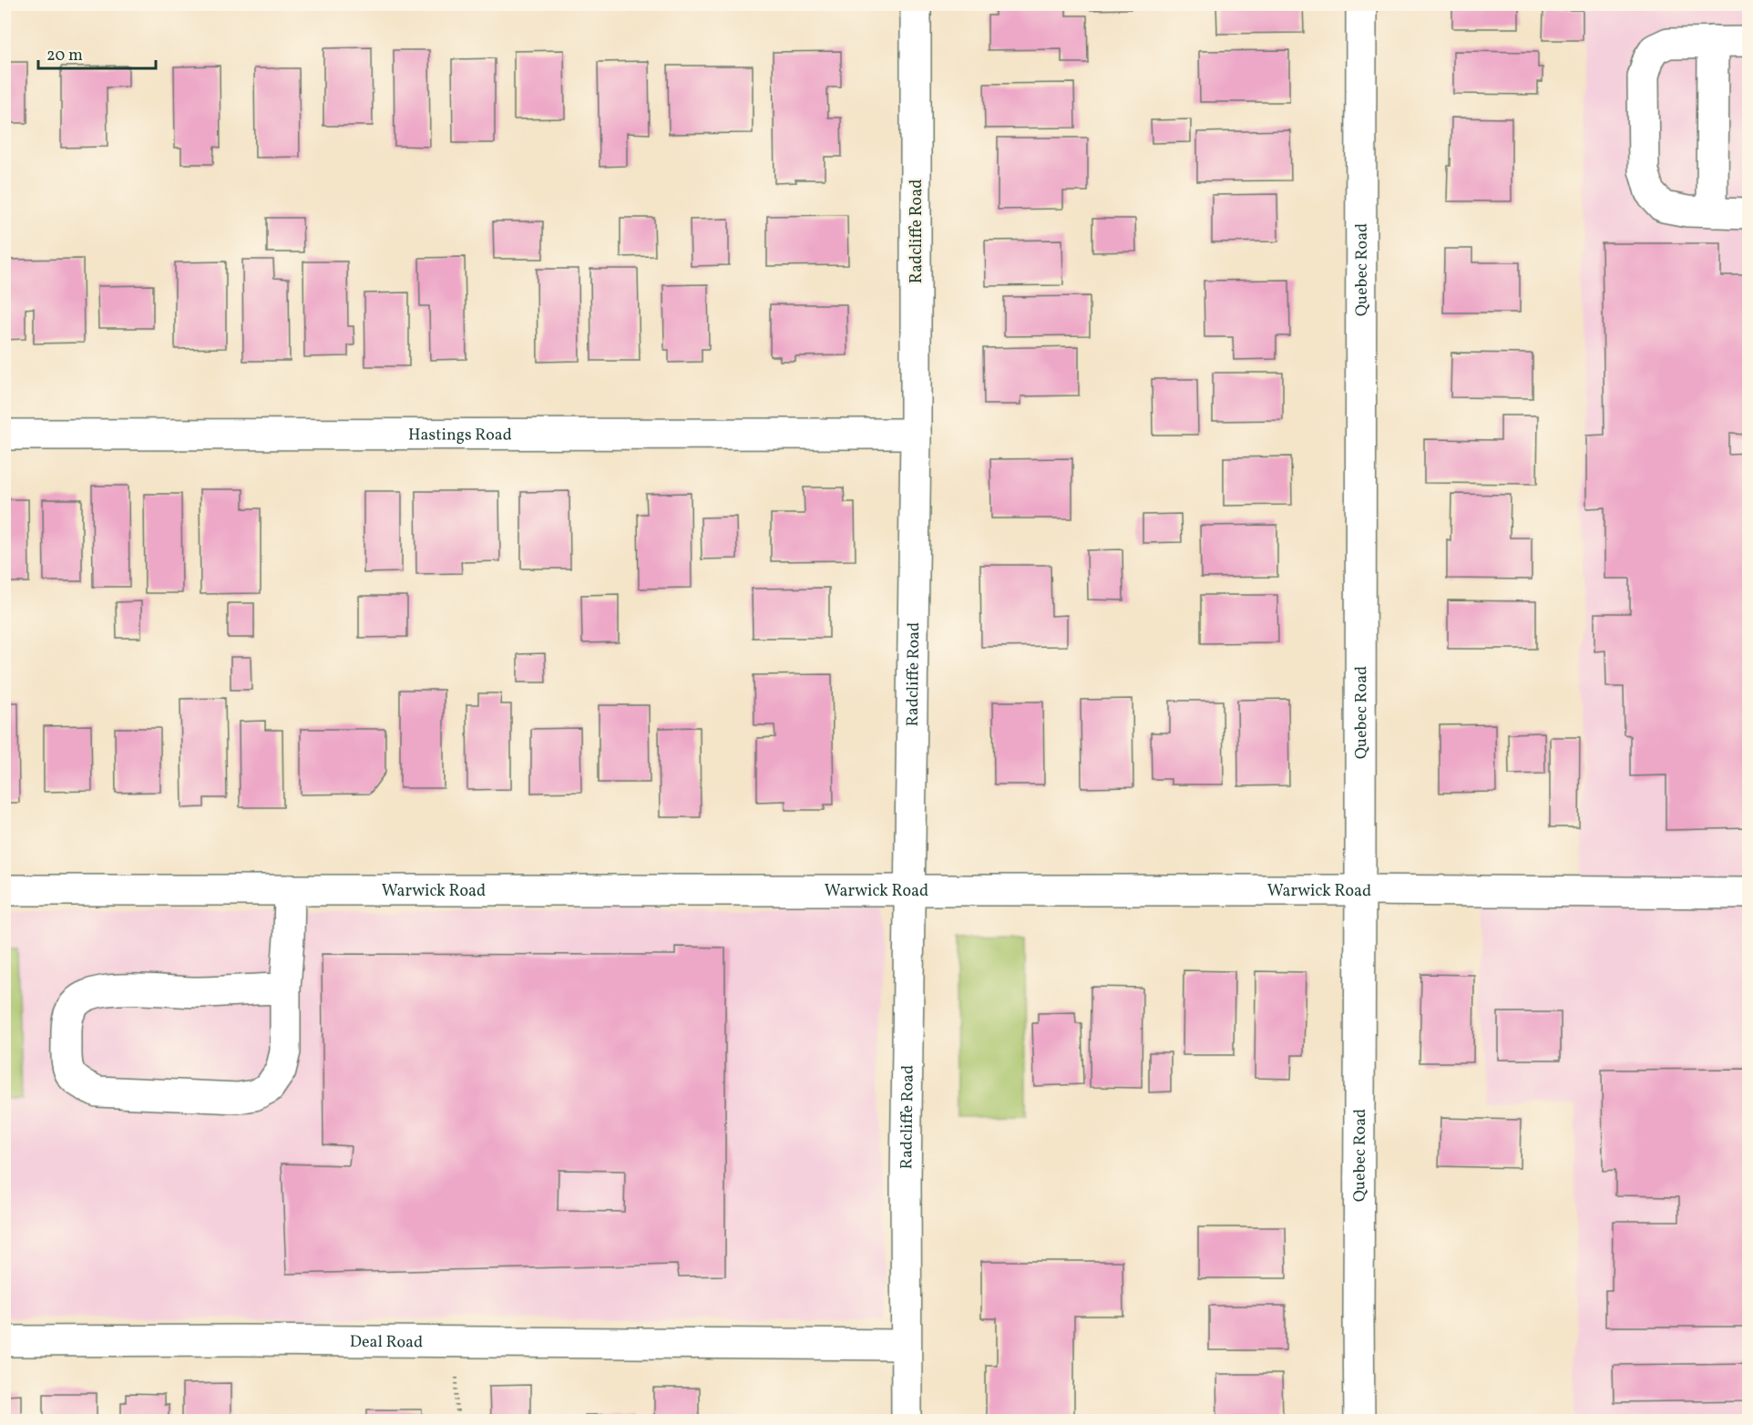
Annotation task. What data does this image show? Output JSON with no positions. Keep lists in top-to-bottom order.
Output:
{
  "streets": {
    "street": [
      "Radcliffe Road",
      "Quebec Road",
      "Hastings Road",
      "Warwick Road",
      "Deal Road"
    ]
  },
  "crossings": [
    ["Radcliffe Road", "Hastings Road"],
    ["Radcliffe Road", "Warwick Road"],
    ["Radcliffe Road", "Deal Road"],
    ["Quebec Road", "Warwick Road"]
  ],
  "scale_bar": "20 m"
}
